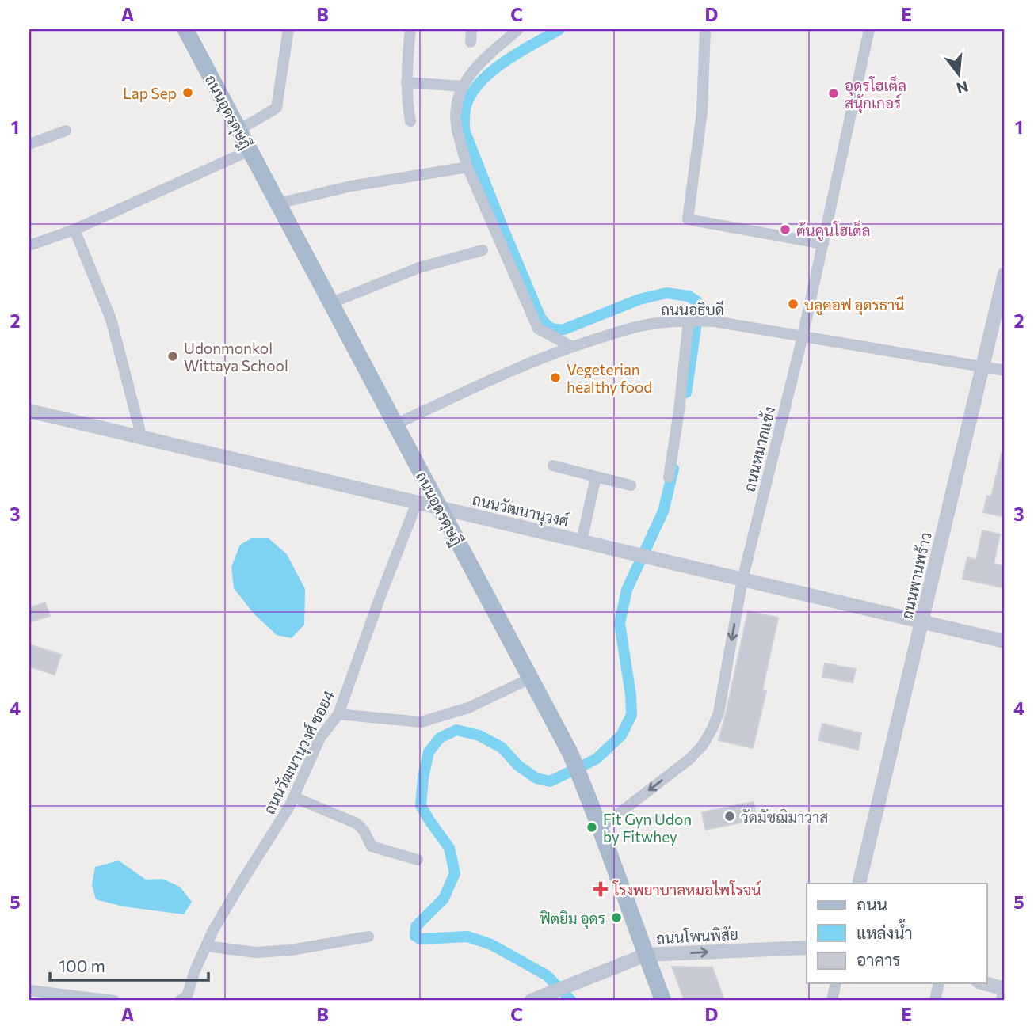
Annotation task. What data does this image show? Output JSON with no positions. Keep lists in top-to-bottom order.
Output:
{
  "streets": {
    "main road": ["ถนนอุดรดุษฎี"],
    "street": [
      "ถนนอธิบดี",
      "ถนนหมากแข้ง",
      "ถนนวัฒนานุวงศ์",
      "ถนนพานพร้าว",
      "ถนนวัฒนานุวงศ์ ซอย4",
      "ถนนโพนพิสัย"
    ]
  },
  "crossings": [
    ["ถนนอุดรดุษฎี", "ถนนอธิบดี"],
    ["ถนนอุดรดุษฎี", "ถนนหมากแข้ง"],
    ["ถนนอุดรดุษฎี", "ถนนวัฒนานุวงศ์"],
    ["ถนนอุดรดุษฎี", "ถนนโพนพิสัย"],
    ["ถนนอธิบดี", "ถนนหมากแข้ง"],
    ["ถนนอธิบดี", "ถนนพานพร้าว"],
    ["ถนนหมากแข้ง", "ถนนวัฒนานุวงศ์"],
    ["ถนนวัฒนานุวงศ์", "ถนนพานพร้าว"],
    ["ถนนวัฒนานุวงศ์", "ถนนวัฒนานุวงศ์ ซอย4"]
  ],
  "one_way": ["ถนนโพนพิสัย"],
  "places": {
    "other": [
      "Lap Sep",
      "อุดรโฮเต็ล สนุ้กเกอร์",
      "ต้นคูนโฮเต็ล",
      "บลูคอฟ อุดรธานี",
      "Udonmonkol Wittaya School",
      "Vegeterian healthy food",
      "วัดมัชฌิมาวาส",
      "Fit Gyn Udon by Fitwhey",
      "ฟิตยิม อุดร"
    ],
    "health": ["โรงพยาบาลหมอไพโรจน์"]
  },
  "legend": ["ถนน", "แหล่งน้ำ", "อาคาร"],
  "scale_bar": "100 m",
  "north": "bottom",
  "grid": {
    "columns": [
      "A",
      "B",
      "C",
      "D",
      "E"
    ],
    "rows": [
      "1",
      "2",
      "3",
      "4",
      "5"
    ]
  }
}
